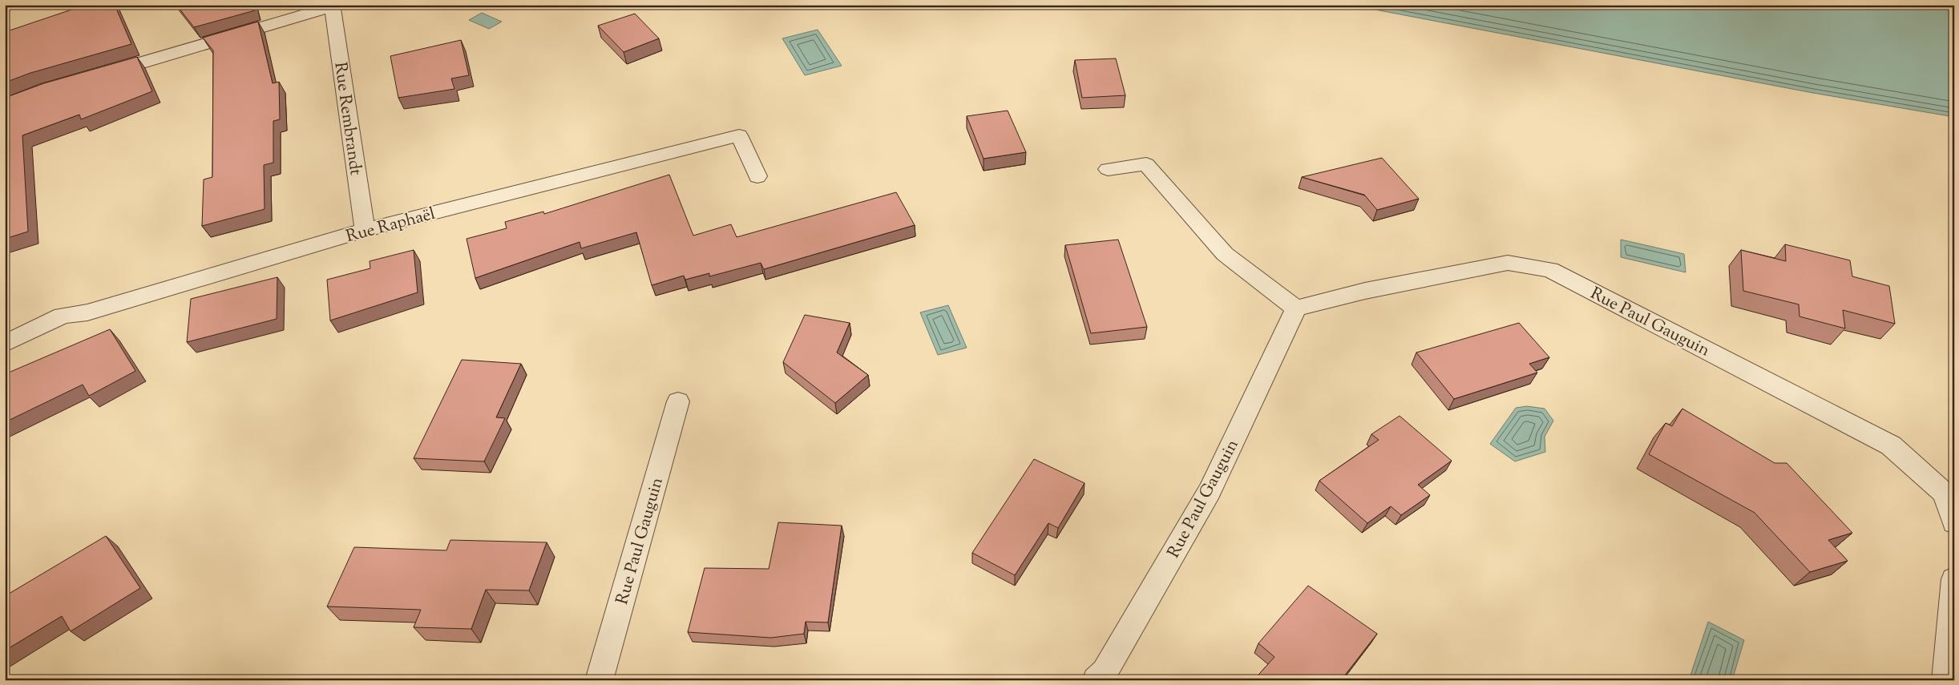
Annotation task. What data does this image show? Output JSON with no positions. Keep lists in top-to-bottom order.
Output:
{
  "streets": {
    "street": ["Rue Rembrandt", "Rue Raphaël", "Rue Paul Gauguin"]
  },
  "crossings": [
    ["Rue Rembrandt", "Rue Raphaël"]
  ]
}
